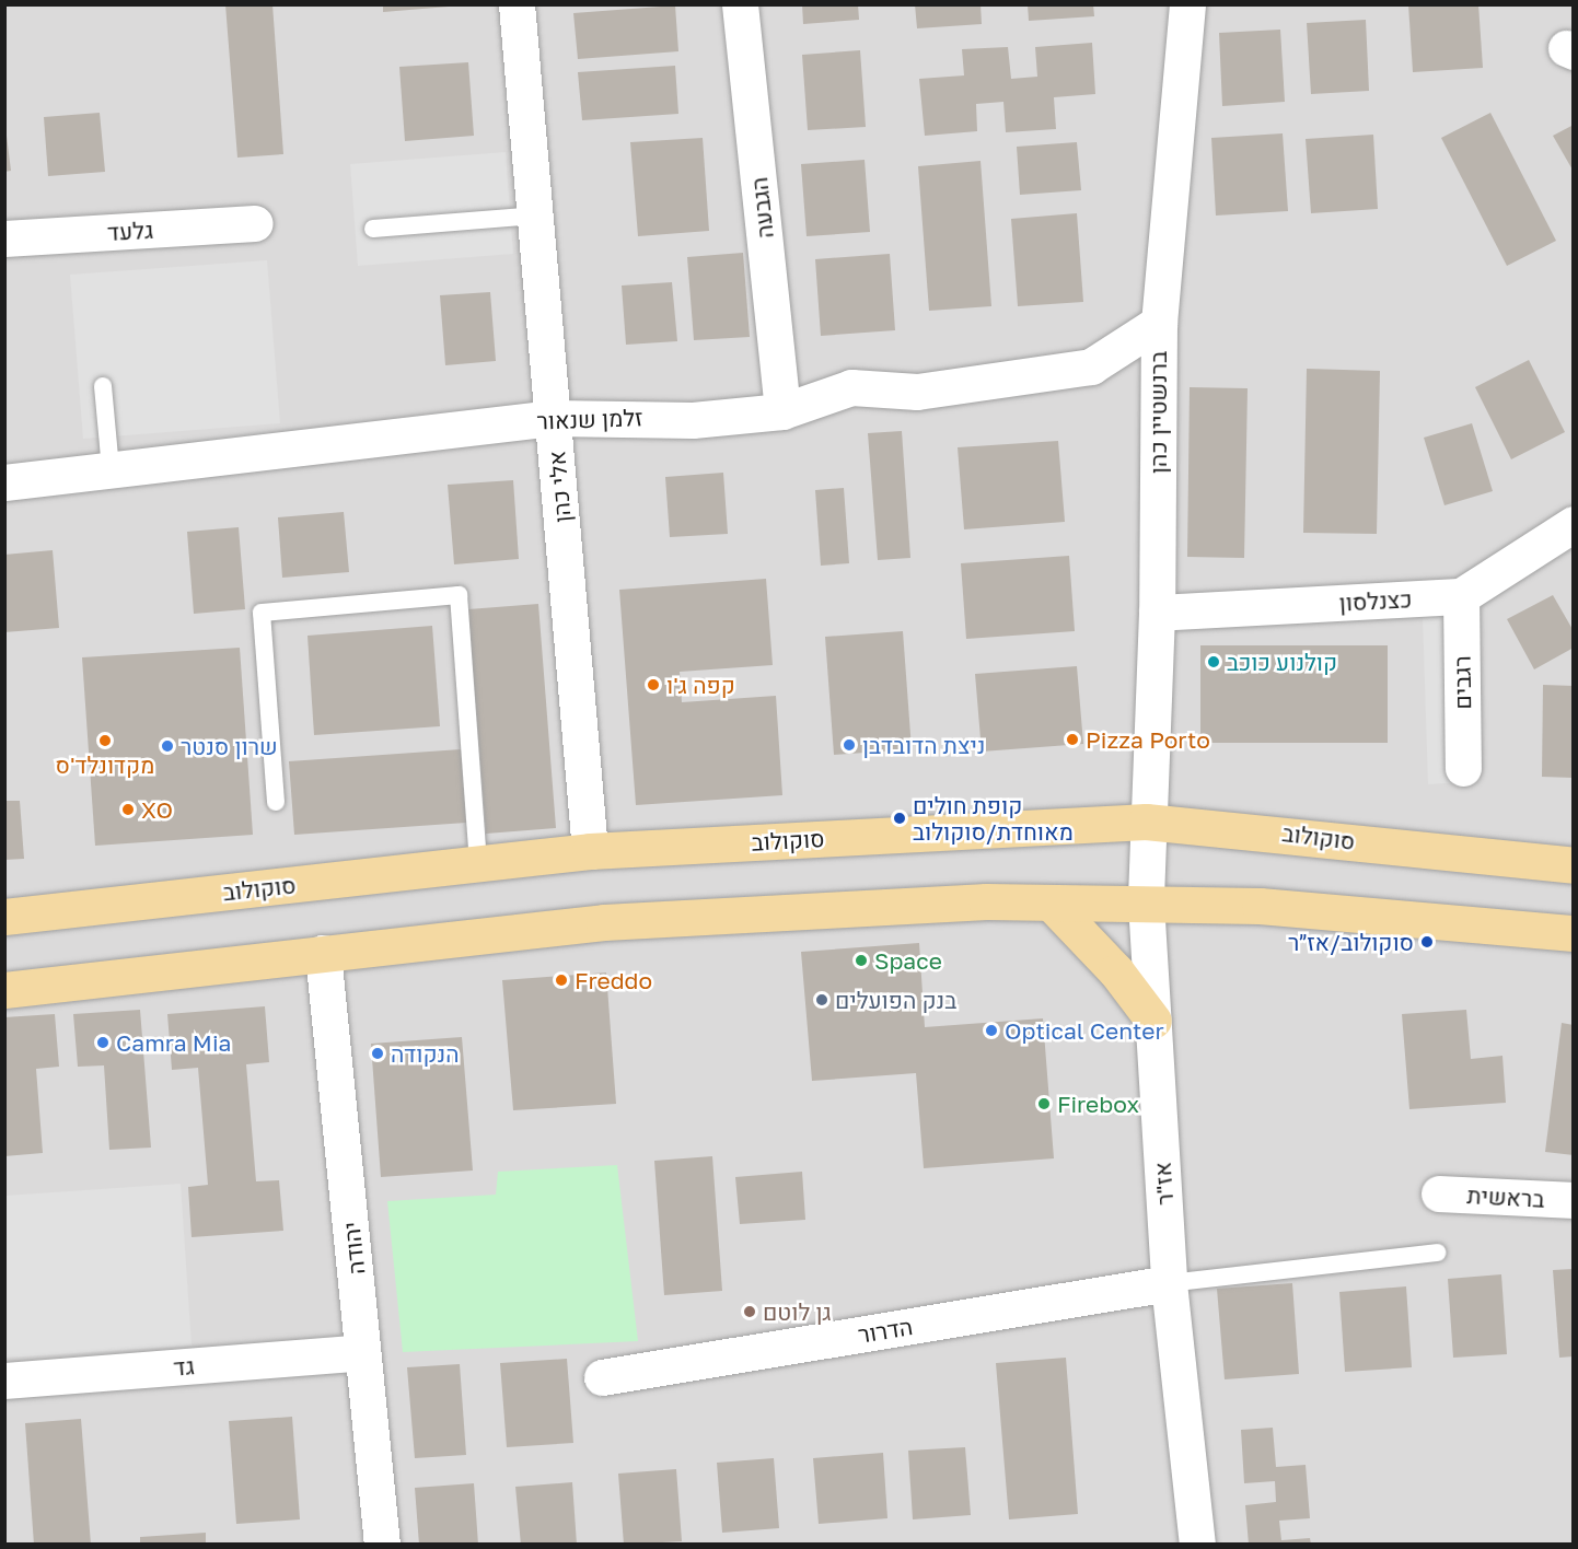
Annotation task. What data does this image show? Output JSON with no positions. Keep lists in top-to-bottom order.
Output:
{
  "streets": {
    "main road": ["סוקולוב"],
    "street": [
      "הגבעה",
      "גלעד",
      "ברנשטיין כהן",
      "זלמן שנאור",
      "אלי כהן",
      "כצנלסון",
      "רגבים",
      "אז\"ר",
      "בראשית",
      "יהודה",
      "הדרור",
      "גד"
    ]
  },
  "crossings": [
    ["הגבעה", "זלמן שנאור"],
    ["ברנשטיין כהן", "זלמן שנאור"],
    ["ברנשטיין כהן", "כצנלסון"],
    ["ברנשטיין כהן", "סוקולוב"],
    ["ברנשטיין כהן", "אז\"ר"],
    ["זלמן שנאור", "אלי כהן"],
    ["אלי כהן", "סוקולוב"],
    ["כצנלסון", "רגבים"],
    ["סוקולוב", "אז\"ר"],
    ["אז\"ר", "הדרור"],
    ["יהודה", "גד"]
  ],
  "places": [
    "קולנוע כוכב",
    "קפה ג'ו",
    "Pizza Porto",
    "מקדונלד'ס",
    "ניצת הדובדבן",
    "שרון סנטר",
    "XO",
    "קופת חולים מאוחדת/סוקולוב",
    "סוקולוב/אז״ר",
    "Space",
    "Freddo",
    "בנק הפועלים",
    "Optical Center",
    "Camra Mia",
    "הנקודה",
    "Firebox",
    "גן לוטם"
  ]
}
